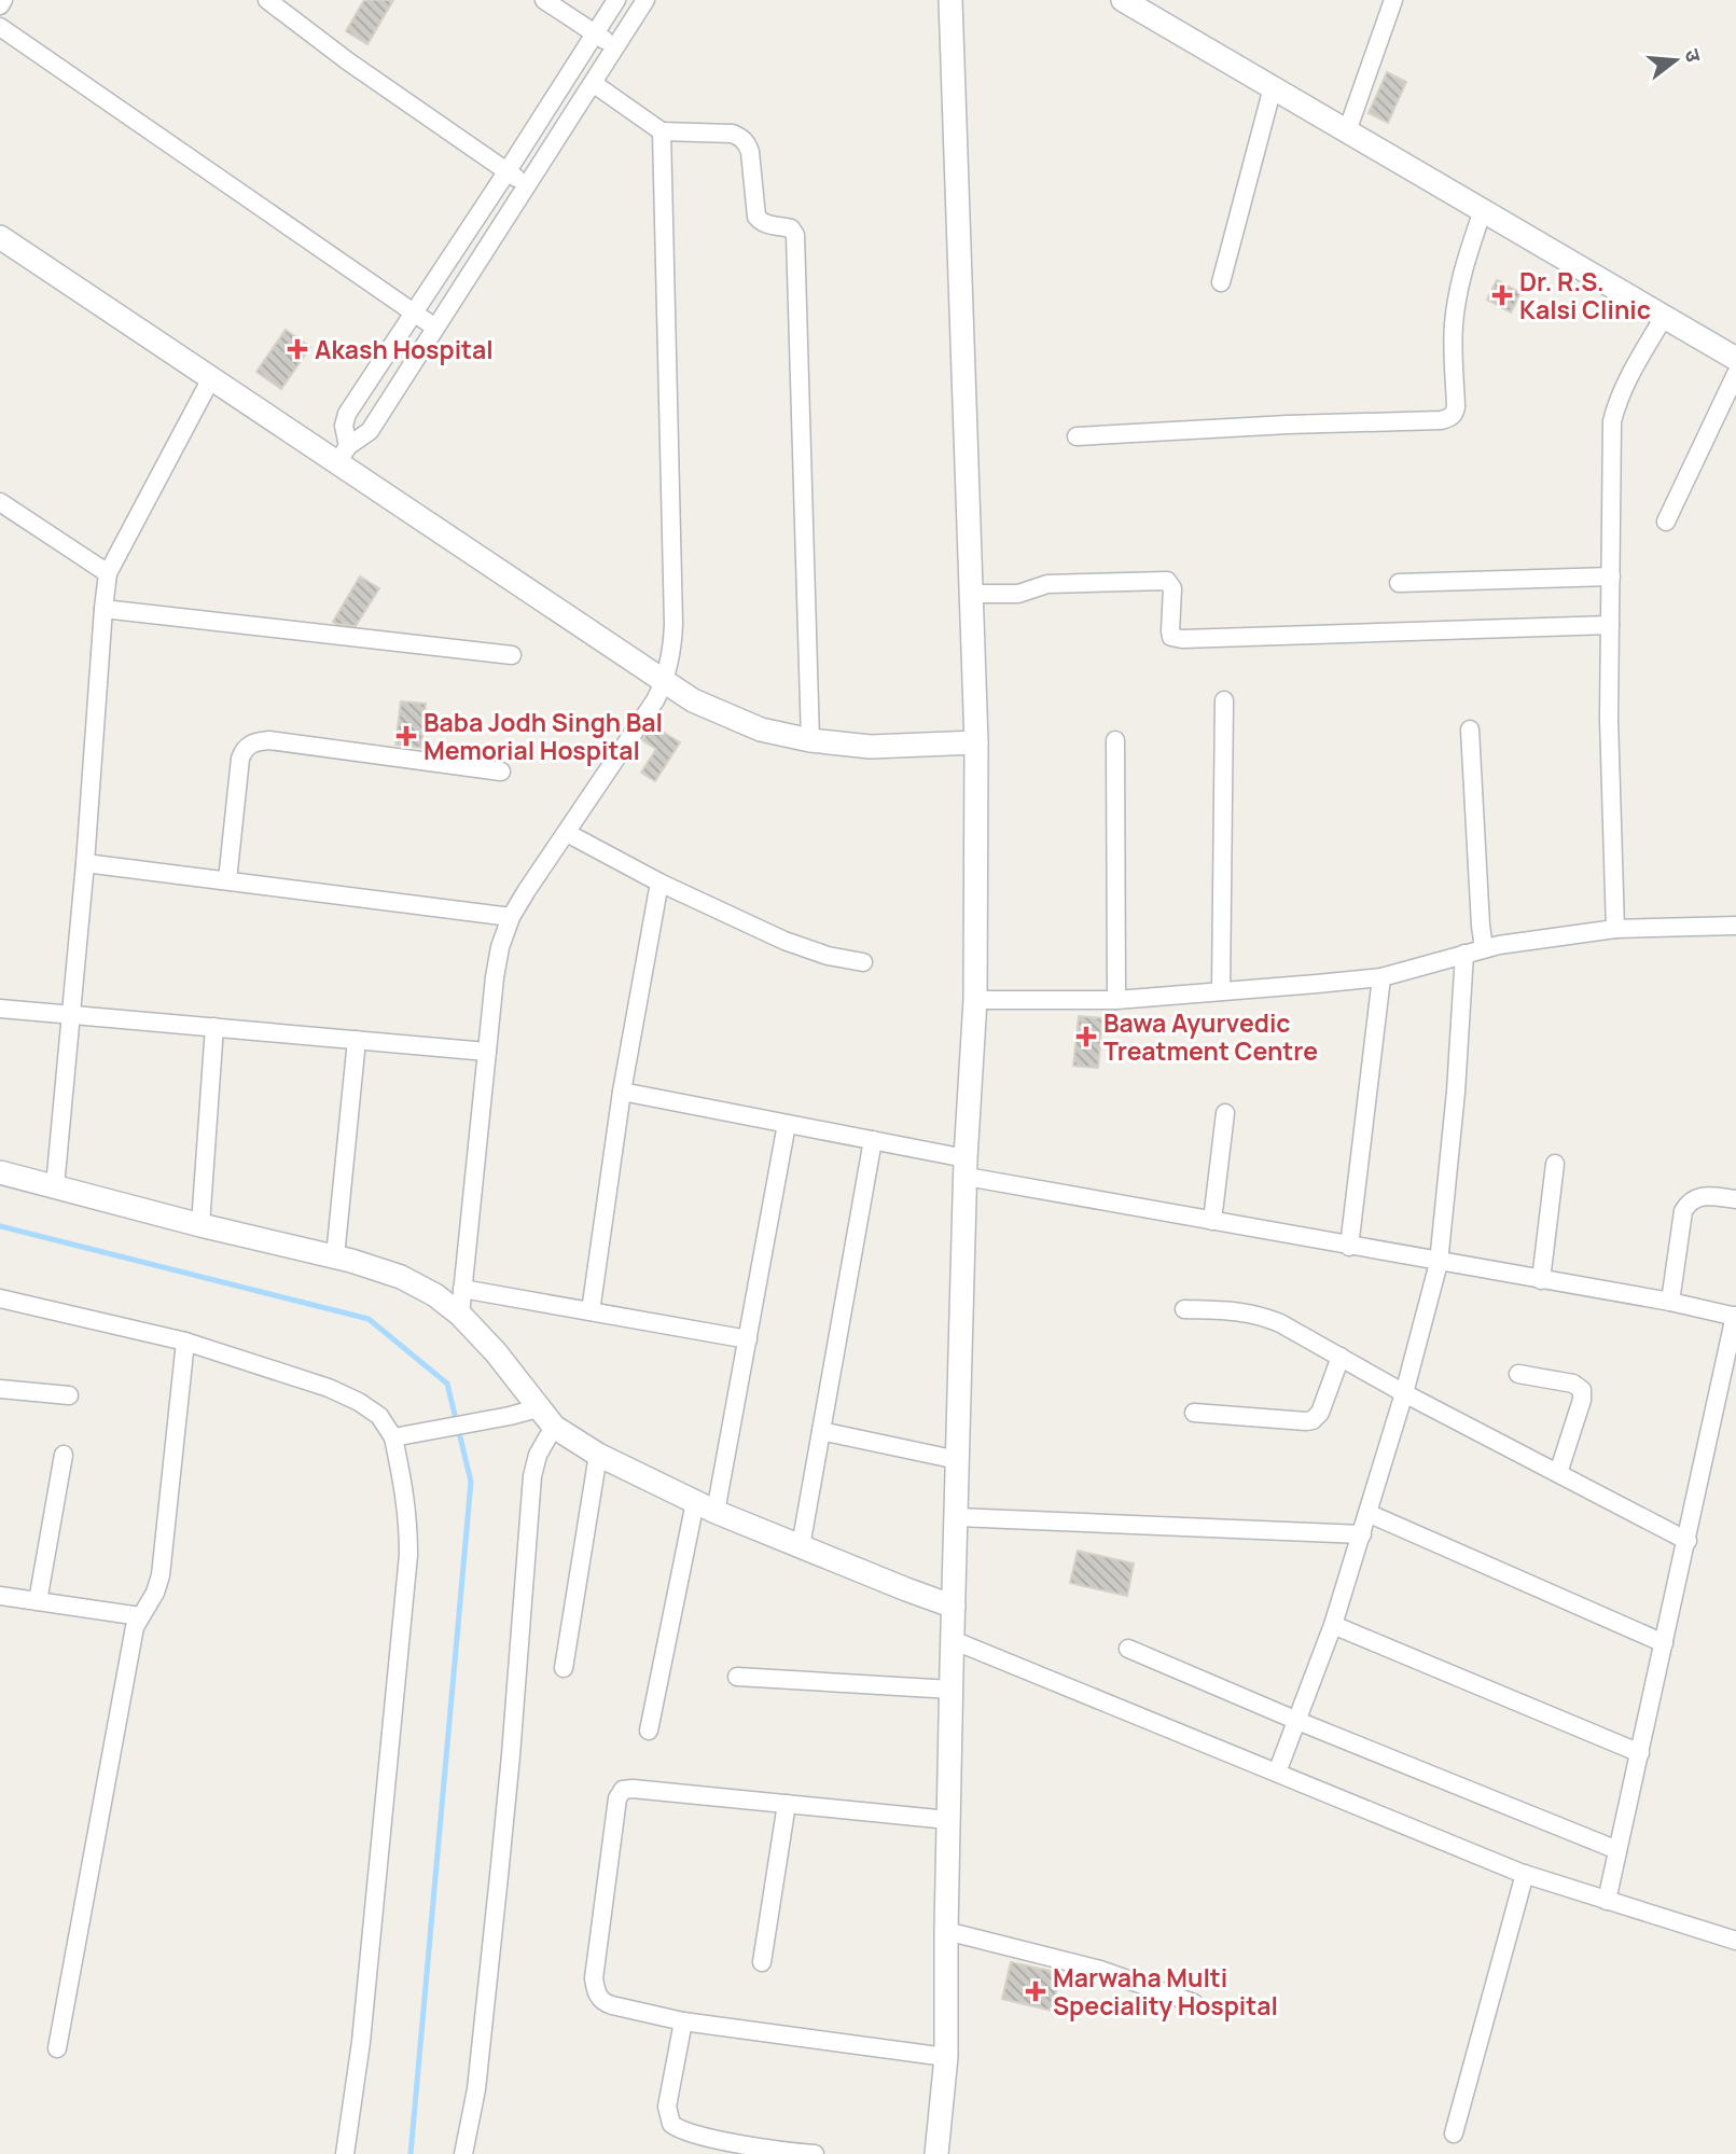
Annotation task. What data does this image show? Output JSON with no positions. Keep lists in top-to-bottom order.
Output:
{
  "places": {
    "health": [
      "Dr. R.S. Kalsi Clinic",
      "Akash Hospital",
      "Baba Jodh Singh Bal Memorial Hospital",
      "Bawa Ayurvedic Treatment Centre",
      "Marwaha Multi Speciality Hospital"
    ]
  },
  "north": "right"
}
